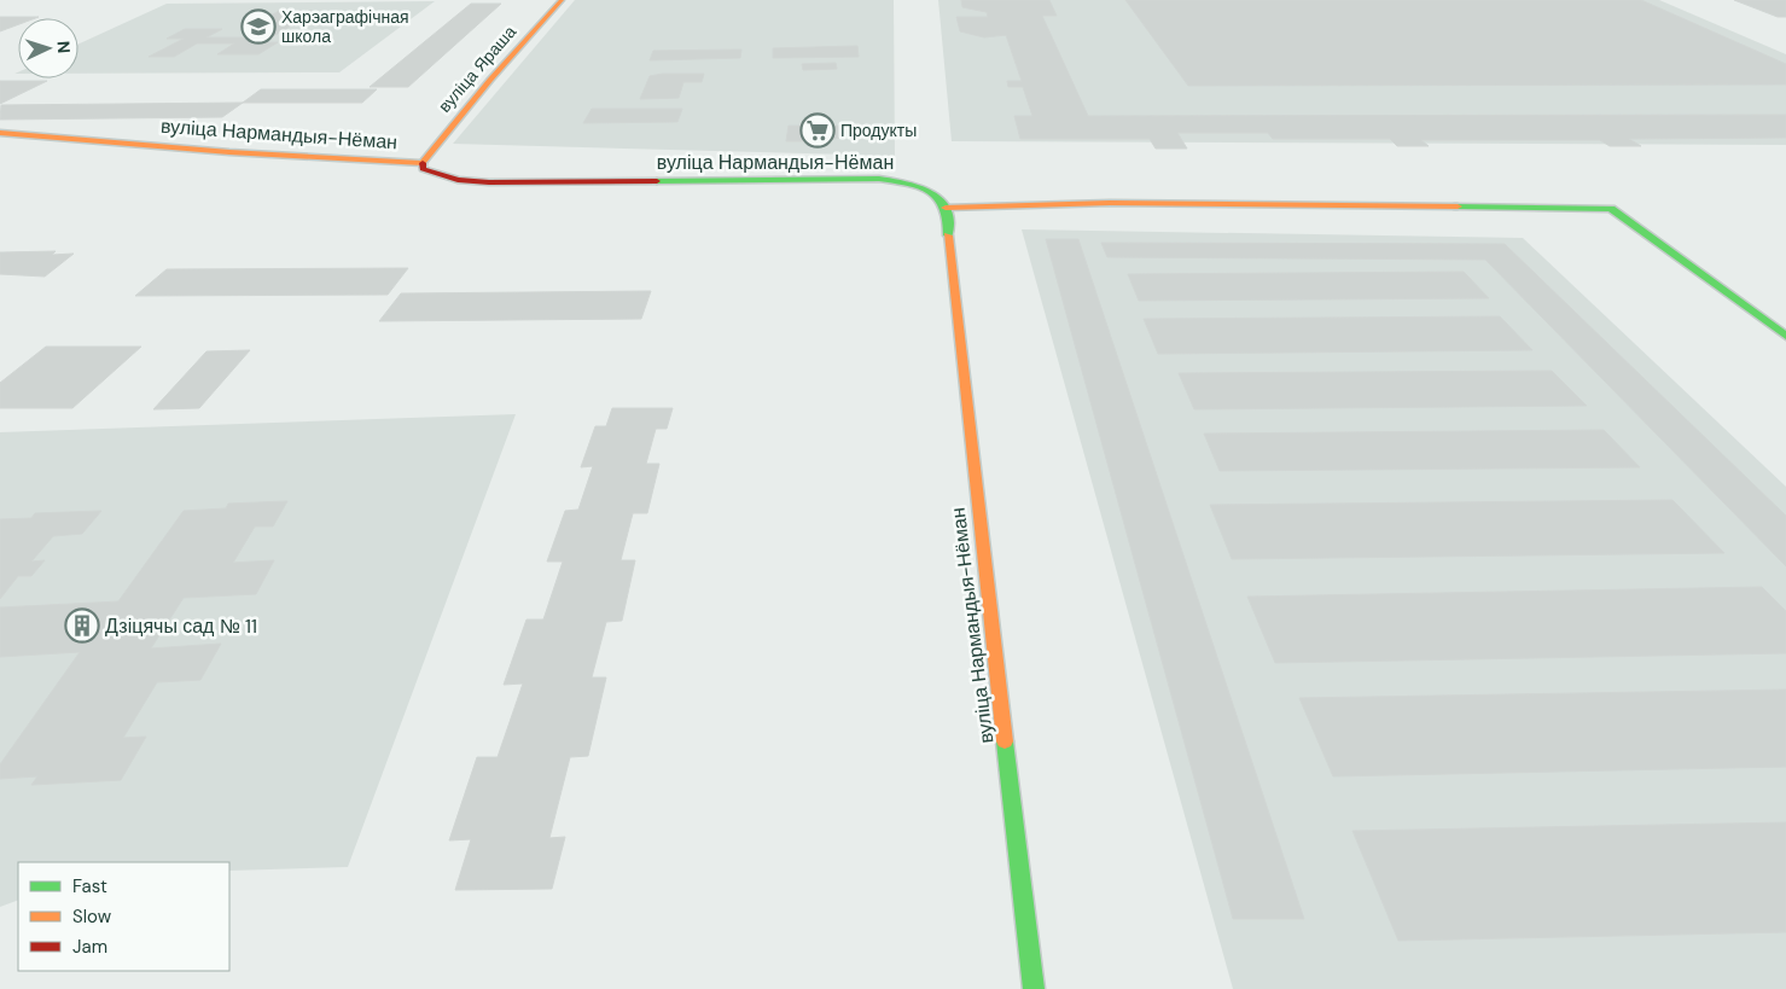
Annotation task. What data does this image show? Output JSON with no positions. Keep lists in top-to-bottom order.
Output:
{
  "streets": {
    "street": ["вуліца Яраша", "вуліца Нармандыя-Нёман"]
  },
  "crossings": [
    ["вуліца Яраша", "вуліца Нармандыя-Нёман"]
  ],
  "places": {
    "school or university": ["Харэаграфічная школа"],
    "supermarket": ["Продукты"],
    "building": ["Дзіцячы сад № 11"]
  },
  "legend": ["Fast", "Slow", "Jam"],
  "north": "right"
}
